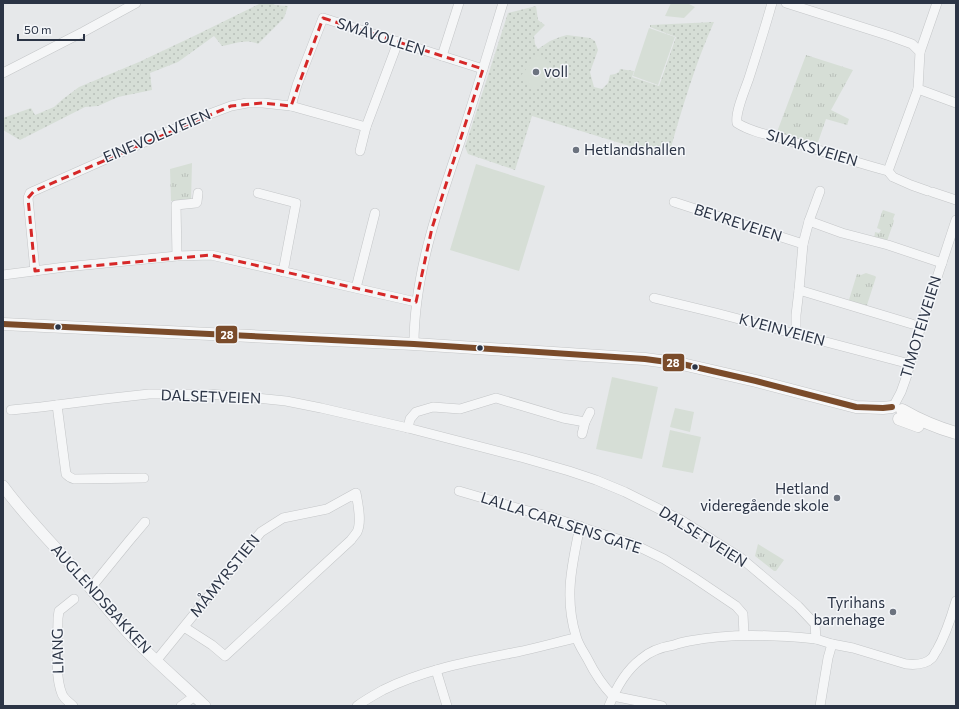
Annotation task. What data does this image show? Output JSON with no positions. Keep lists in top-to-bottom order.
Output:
{
  "streets": {
    "street": [
      "SMÅVOLLEN",
      "EINEVOLLVEIEN",
      "SIVAKSVEIEN",
      "BEVREVEIEN",
      "TIMOTEIVEIEN",
      "KVEINVEIEN",
      "DALSETVEIEN",
      "LALLA CARLSENS GATE",
      "MÅMYRSTIEN",
      "AUGLENDSBAKKEN",
      "LIANG"
    ]
  },
  "crossings": [
    ["SMÅVOLLEN", "EINEVOLLVEIEN"],
    ["BEVREVEIEN", "TIMOTEIVEIEN"],
    ["BEVREVEIEN", "KVEINVEIEN"],
    ["TIMOTEIVEIEN", "KVEINVEIEN"],
    ["MÅMYRSTIEN", "AUGLENDSBAKKEN"]
  ],
  "places": [
    "voll",
    "Hetlandshallen",
    "Hetland videregående skole",
    "Tyrihans barnehage"
  ],
  "lines": ["transit line 28"],
  "scale_bar": "50 m"
}
